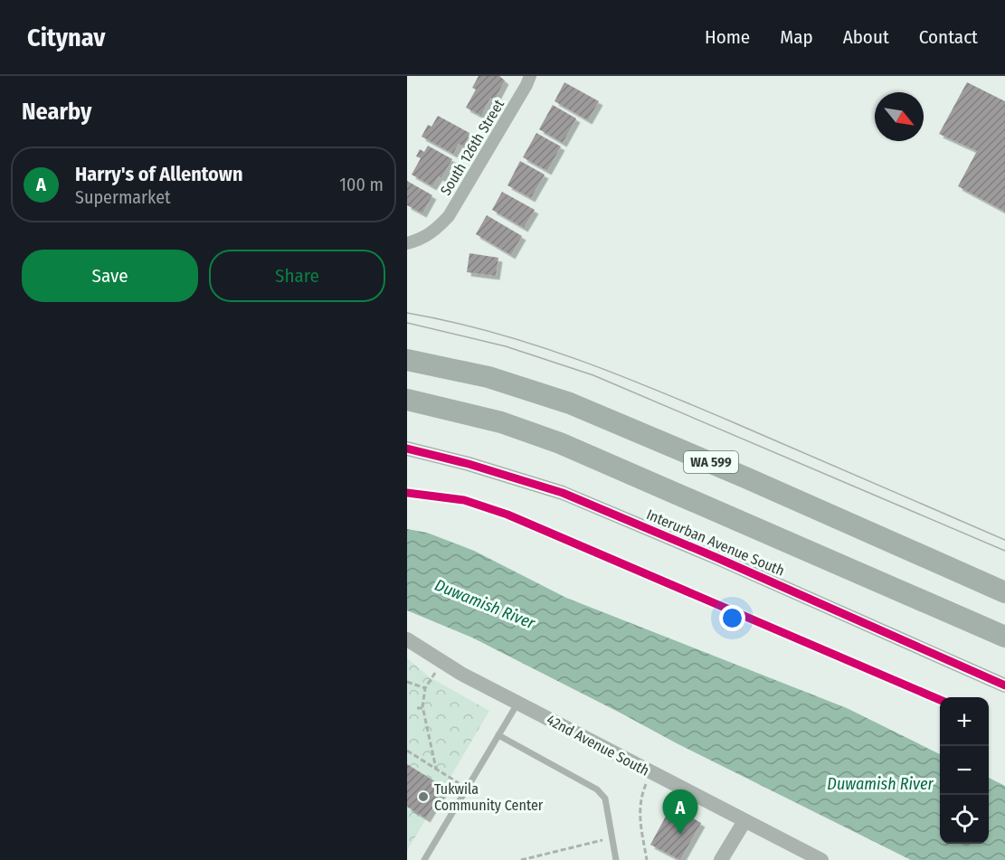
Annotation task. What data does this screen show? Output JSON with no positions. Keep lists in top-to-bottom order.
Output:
{
  "streets": {
    "highway": ["WA 599"],
    "street": ["South 126th Street", "Interurban Avenue South", "42nd Avenue South"]
  },
  "water": ["Duwamish River"],
  "places": ["Tukwila Community Center"],
  "north": "bottom right",
  "page": {
    "header": "Citynav",
    "nav": [
      "Home",
      "Map",
      "About",
      "Contact"
    ],
    "heading": "Nearby",
    "list": [
      {
        "mark": "A",
        "name": "Harry's of Allentown",
        "note": "Supermarket",
        "value": "100 m"
      }
    ],
    "buttons": ["Save", "Share"],
    "map_buttons": ["+", "−"],
    "pins": "A"
  }
}
